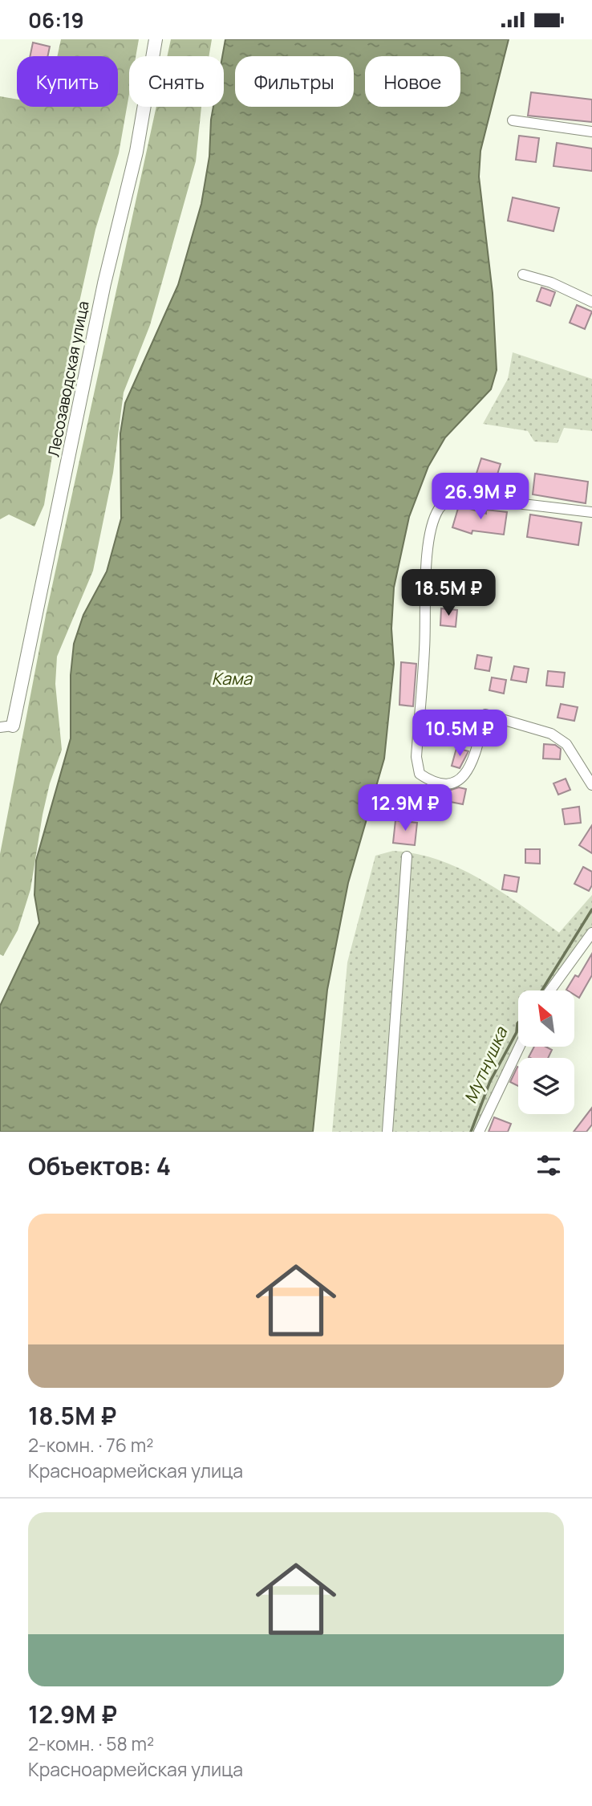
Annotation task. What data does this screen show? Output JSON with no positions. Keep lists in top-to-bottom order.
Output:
{
  "streets": {
    "street": ["Лесозаводская улица"]
  },
  "water": ["Кама", "Мутнушка"],
  "north": "top left",
  "page": {
    "status": "06:19",
    "chip": [
      "Купить",
      "Снять",
      "Фильтры",
      "Новое"
    ],
    "price": [
      "26.9M ₽",
      "18.5M ₽",
      "10.5M ₽",
      "12.9M ₽"
    ],
    "heading": "Объектов: 4",
    "list": [
      {
        "name": "18.5M ₽",
        "note": "2-комн. · 76 m² · Красноармейская улица"
      },
      {
        "name": "12.9M ₽",
        "note": "2-комн. · 58 m² · Красноармейская улица"
      }
    ]
  }
}
